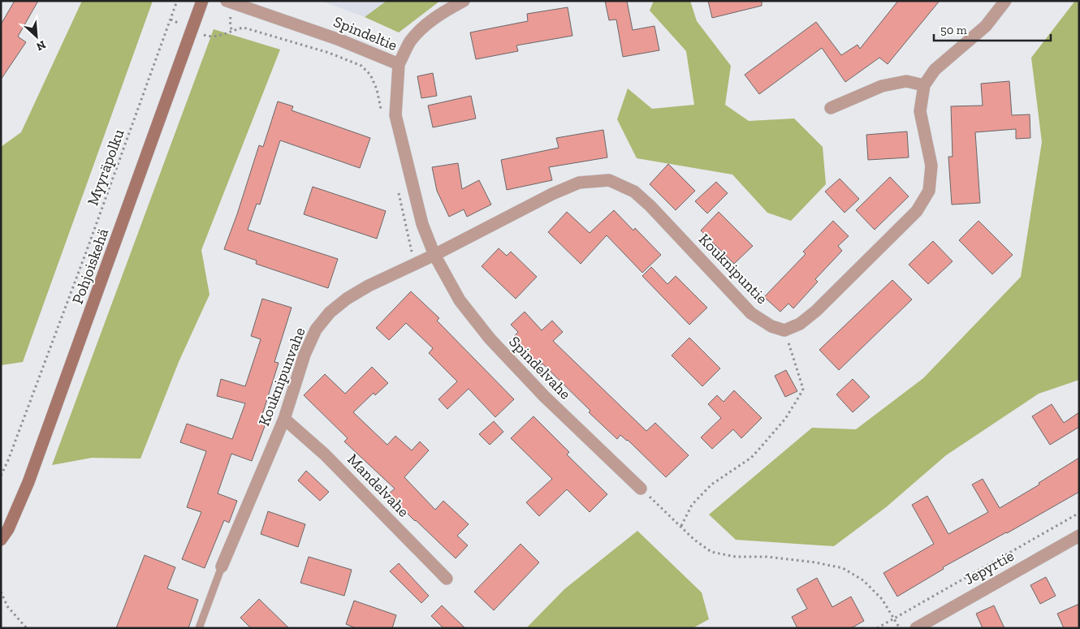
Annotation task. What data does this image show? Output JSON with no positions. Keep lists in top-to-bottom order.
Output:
{
  "streets": {
    "main road": ["Pohjoiskehä"],
    "street": [
      "Spindeltie",
      "Kouknipuntie",
      "Spindelvahe",
      "Kouknipunvahe",
      "Mandelvahe",
      "Jepyrtie"
    ],
    "path": ["Myyräpolku"]
  },
  "crossings": [
    ["Spindeltie", "Kouknipuntie"],
    ["Spindeltie", "Spindelvahe"],
    ["Spindeltie", "Kouknipunvahe"],
    ["Kouknipuntie", "Spindelvahe"],
    ["Kouknipuntie", "Kouknipunvahe"],
    ["Spindelvahe", "Kouknipunvahe"],
    ["Kouknipunvahe", "Mandelvahe"]
  ],
  "scale_bar": "50 m",
  "north": "bottom right"
}
